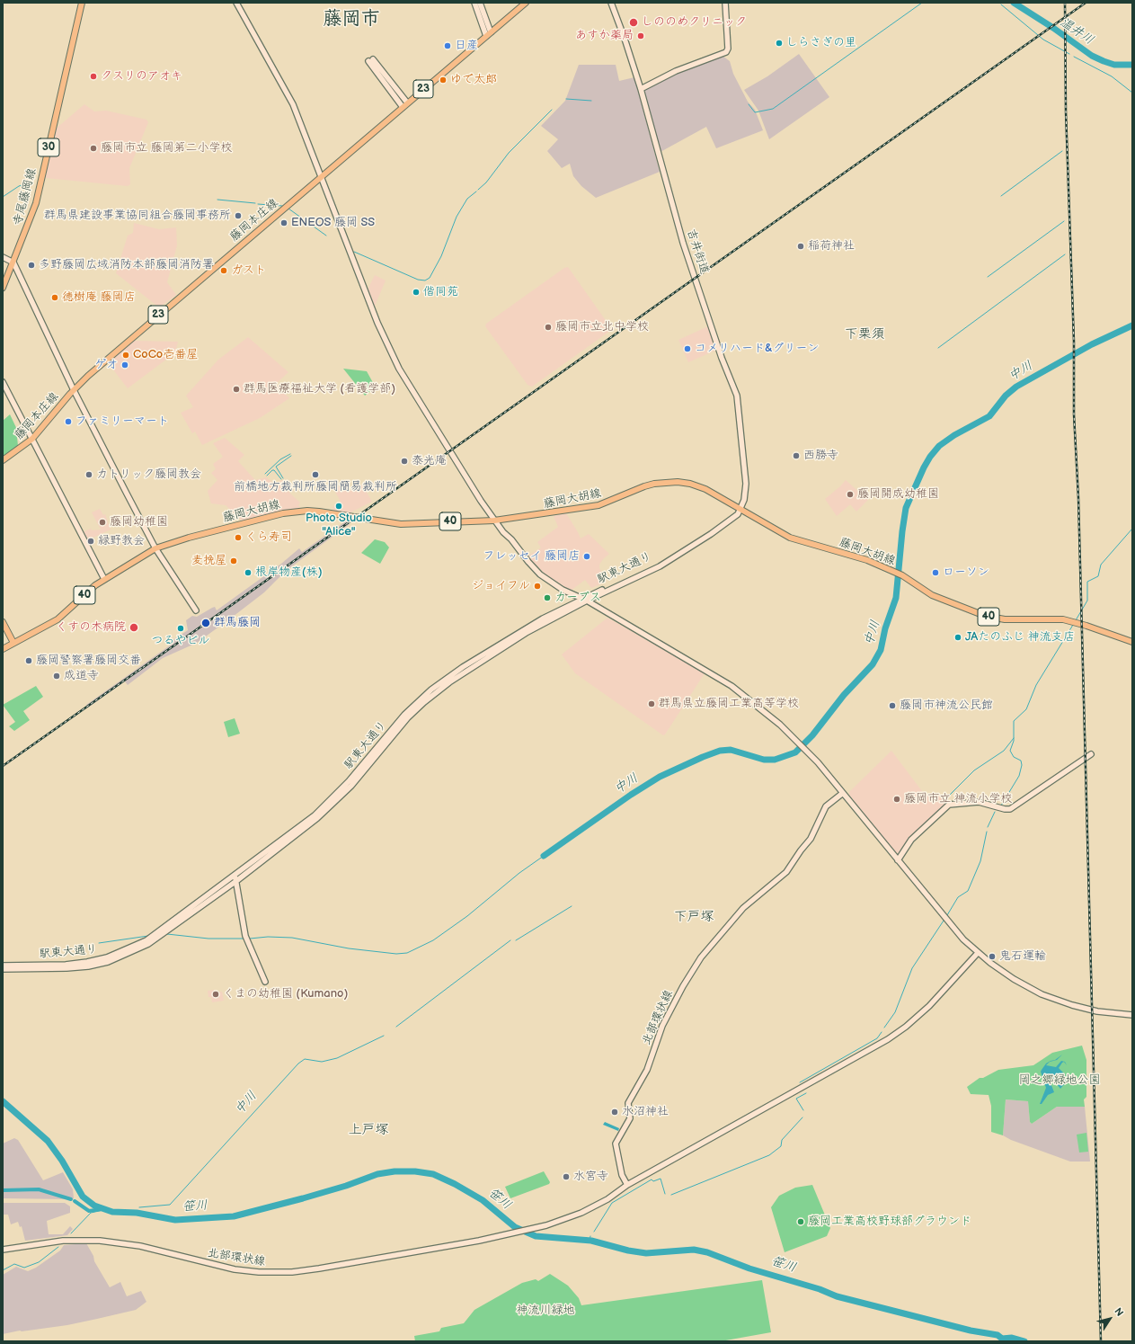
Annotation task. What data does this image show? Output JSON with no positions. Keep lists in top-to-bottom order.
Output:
{
  "streets": {
    "main road": [
      "23",
      "30",
      "寺尾藤岡線",
      "藤岡本庄線",
      "藤岡大胡線",
      "40"
    ],
    "street": ["吉井街道", "駅東大通り", "北部環状線"]
  },
  "crossings": [
    ["吉井街道", "藤岡大胡線"],
    ["吉井街道", "駅東大通り"],
    ["藤岡大胡線", "駅東大通り"]
  ],
  "districts": [
    "藤岡市",
    "下栗須",
    "下戸塚",
    "上戸塚"
  ],
  "water": ["温井川", "中川", "笹川"],
  "parks": ["岡之郷緑地公園", "神流川緑地"],
  "places": [
    "しののめクリニック",
    "あすか薬局",
    "しらさぎの里",
    "日産",
    "クスリのアオキ",
    "ゆで太郎",
    "藤岡市立 藤岡第二小学校",
    "群馬県建設事業協同組合藤岡事務所",
    "ENEOS 藤岡 SS",
    "稲荷神社",
    "多野藤岡広域消防本部藤岡消防署",
    "ガスト",
    "偕同苑",
    "徳樹庵 藤岡店",
    "藤岡市立北中学校",
    "コメリハード&グリーン",
    "CoCo壱番屋",
    "ゲオ",
    "群馬医療福祉大学 (看護学部)",
    "ファミリーマート",
    "西勝寺",
    "泰光庵",
    "カトリック藤岡教会",
    "前橋地方裁判所藤岡簡易裁判所",
    "藤岡開成幼稚園",
    "Photo Studio \"Alice\"",
    "藤岡幼稚園",
    "くら寿司",
    "緑野教会",
    "フレッセイ 藤岡店",
    "麦挽屋",
    "根岸物産(株)",
    "ローソン",
    "ジョイフル",
    "カーブス",
    "群馬藤岡",
    "くすの木病院",
    "つるやビル",
    "JAたのふじ 神流支店",
    "藤岡警察署藤岡交番",
    "成道寺",
    "群馬県立藤岡工業高等学校",
    "藤岡市神流公民館",
    "藤岡市立 神流小学校",
    "鬼石運輸",
    "くまの幼稚園 (Kumano)",
    "水沼神社",
    "水宮寺",
    "藤岡工業高校野球部グラウンド"
  ],
  "north": "top right"
}
